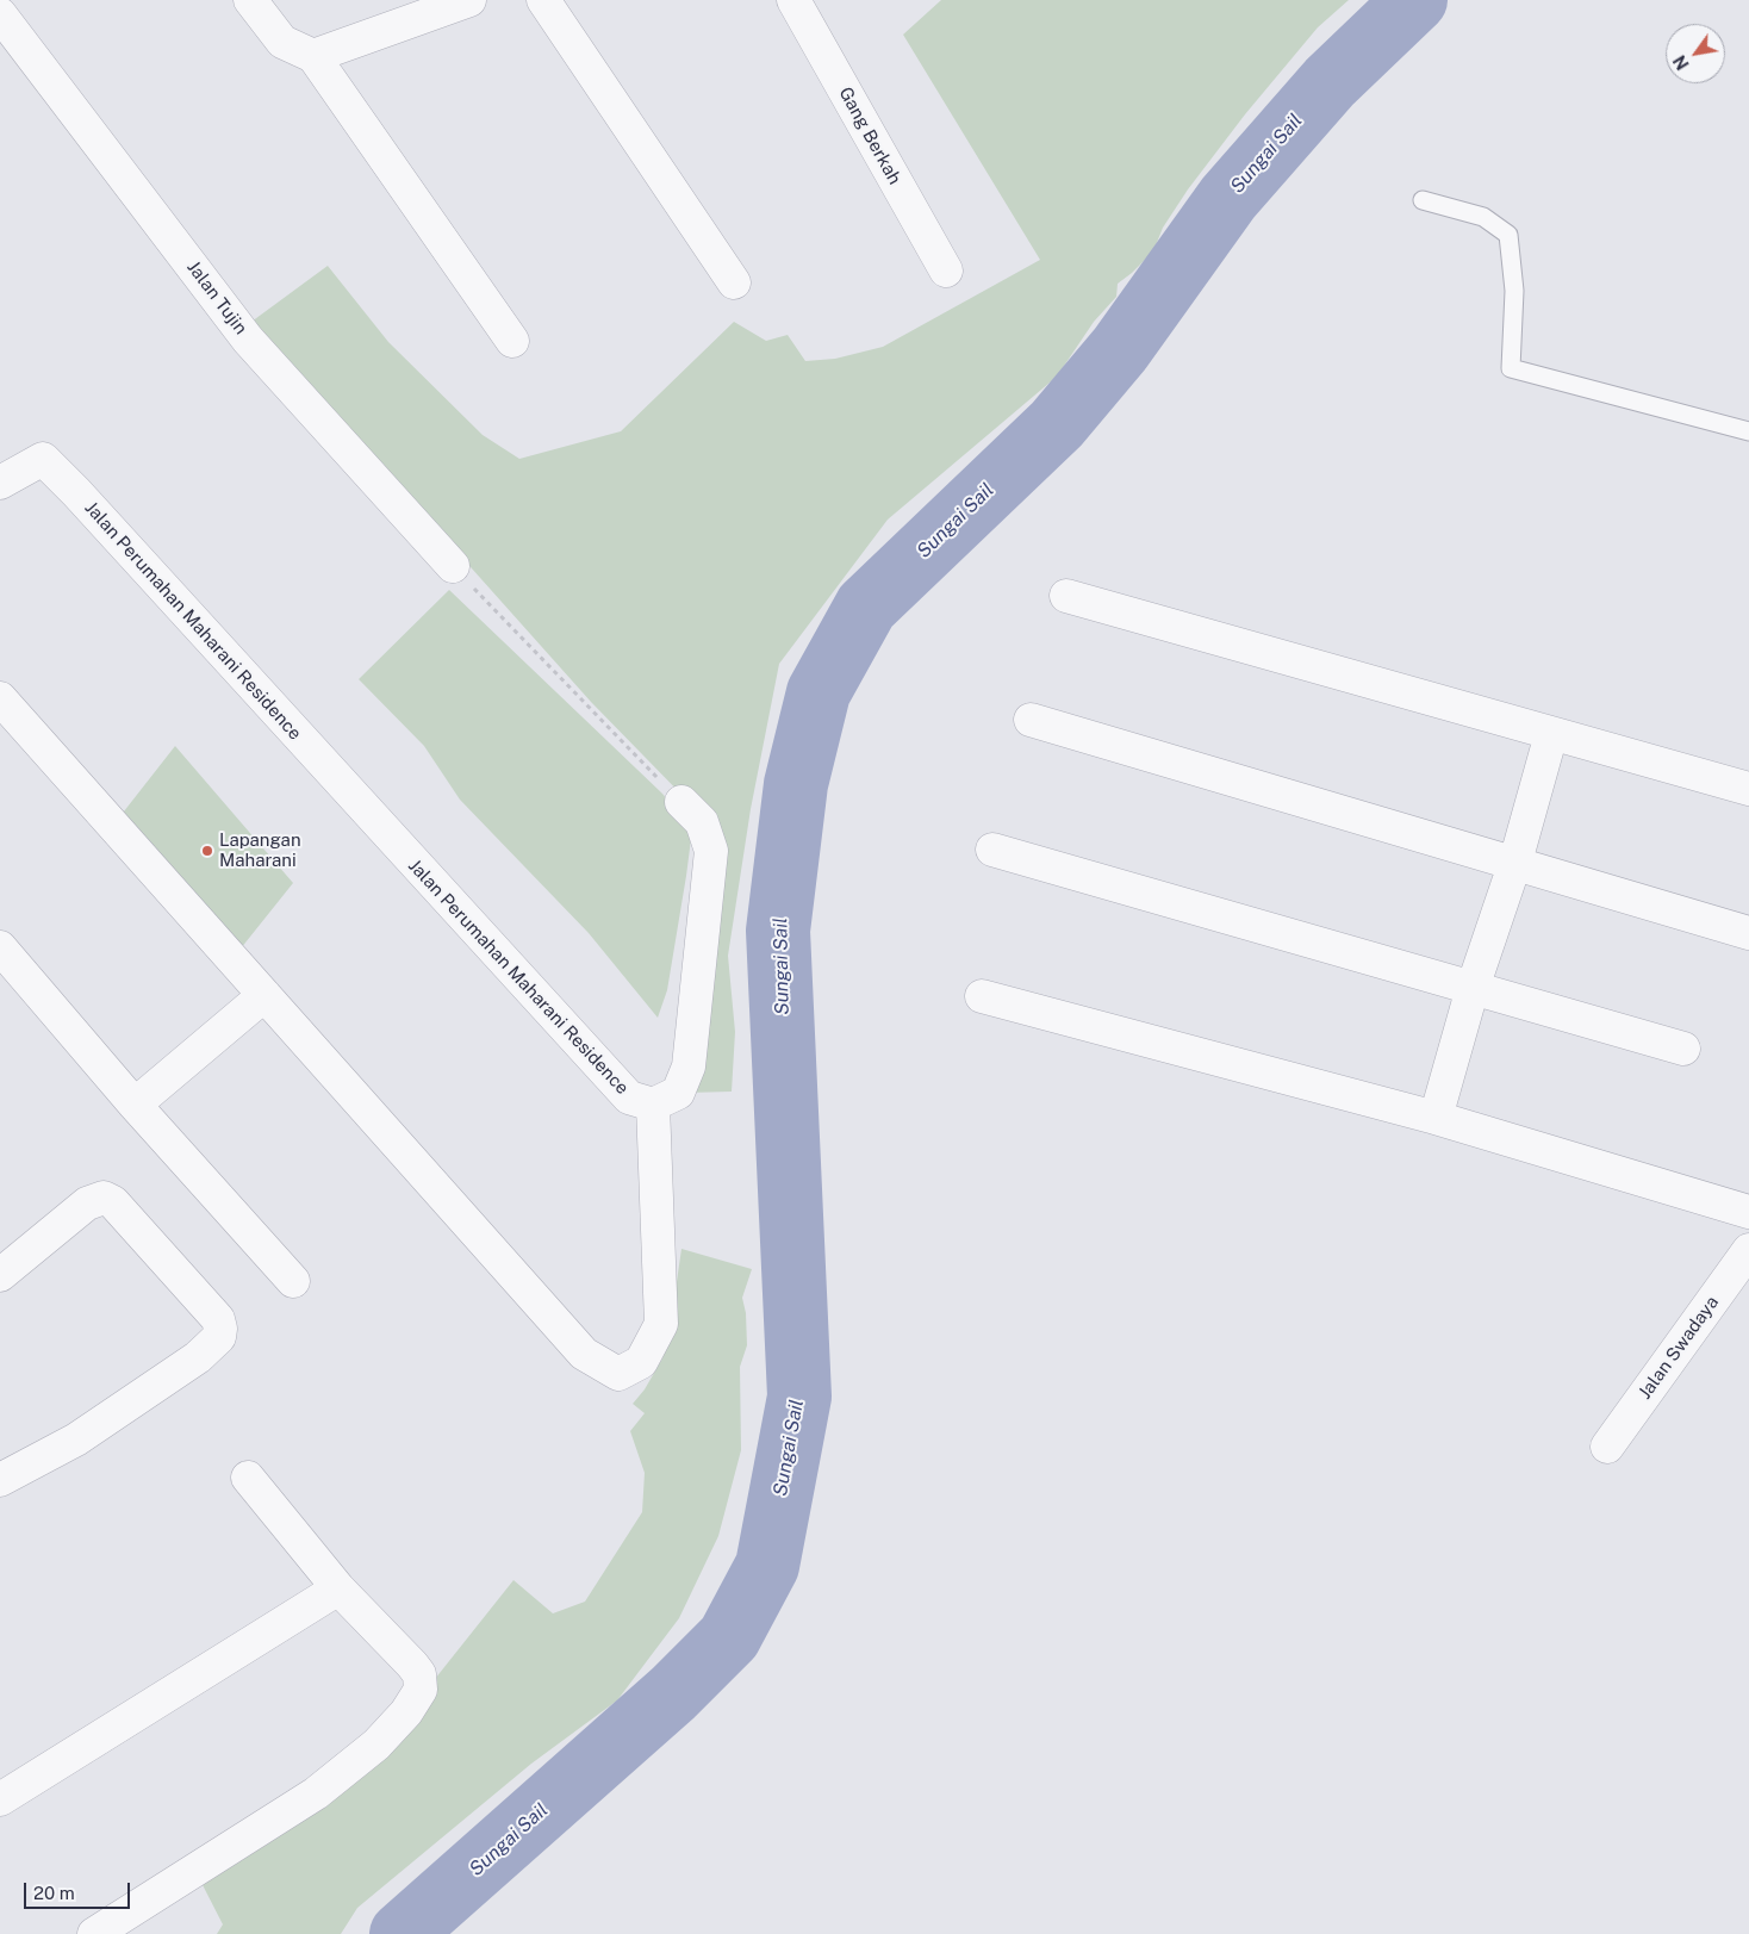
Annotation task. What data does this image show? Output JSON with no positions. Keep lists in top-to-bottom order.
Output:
{
  "streets": {
    "street": [
      "Gang Berkah",
      "Jalan Tujin",
      "Jalan Perumahan Maharani Residence",
      "Jalan Swadaya"
    ]
  },
  "water": ["Sungai Sail"],
  "places": ["Lapangan Maharani"],
  "scale_bar": "20 m",
  "north": "bottom left"
}
